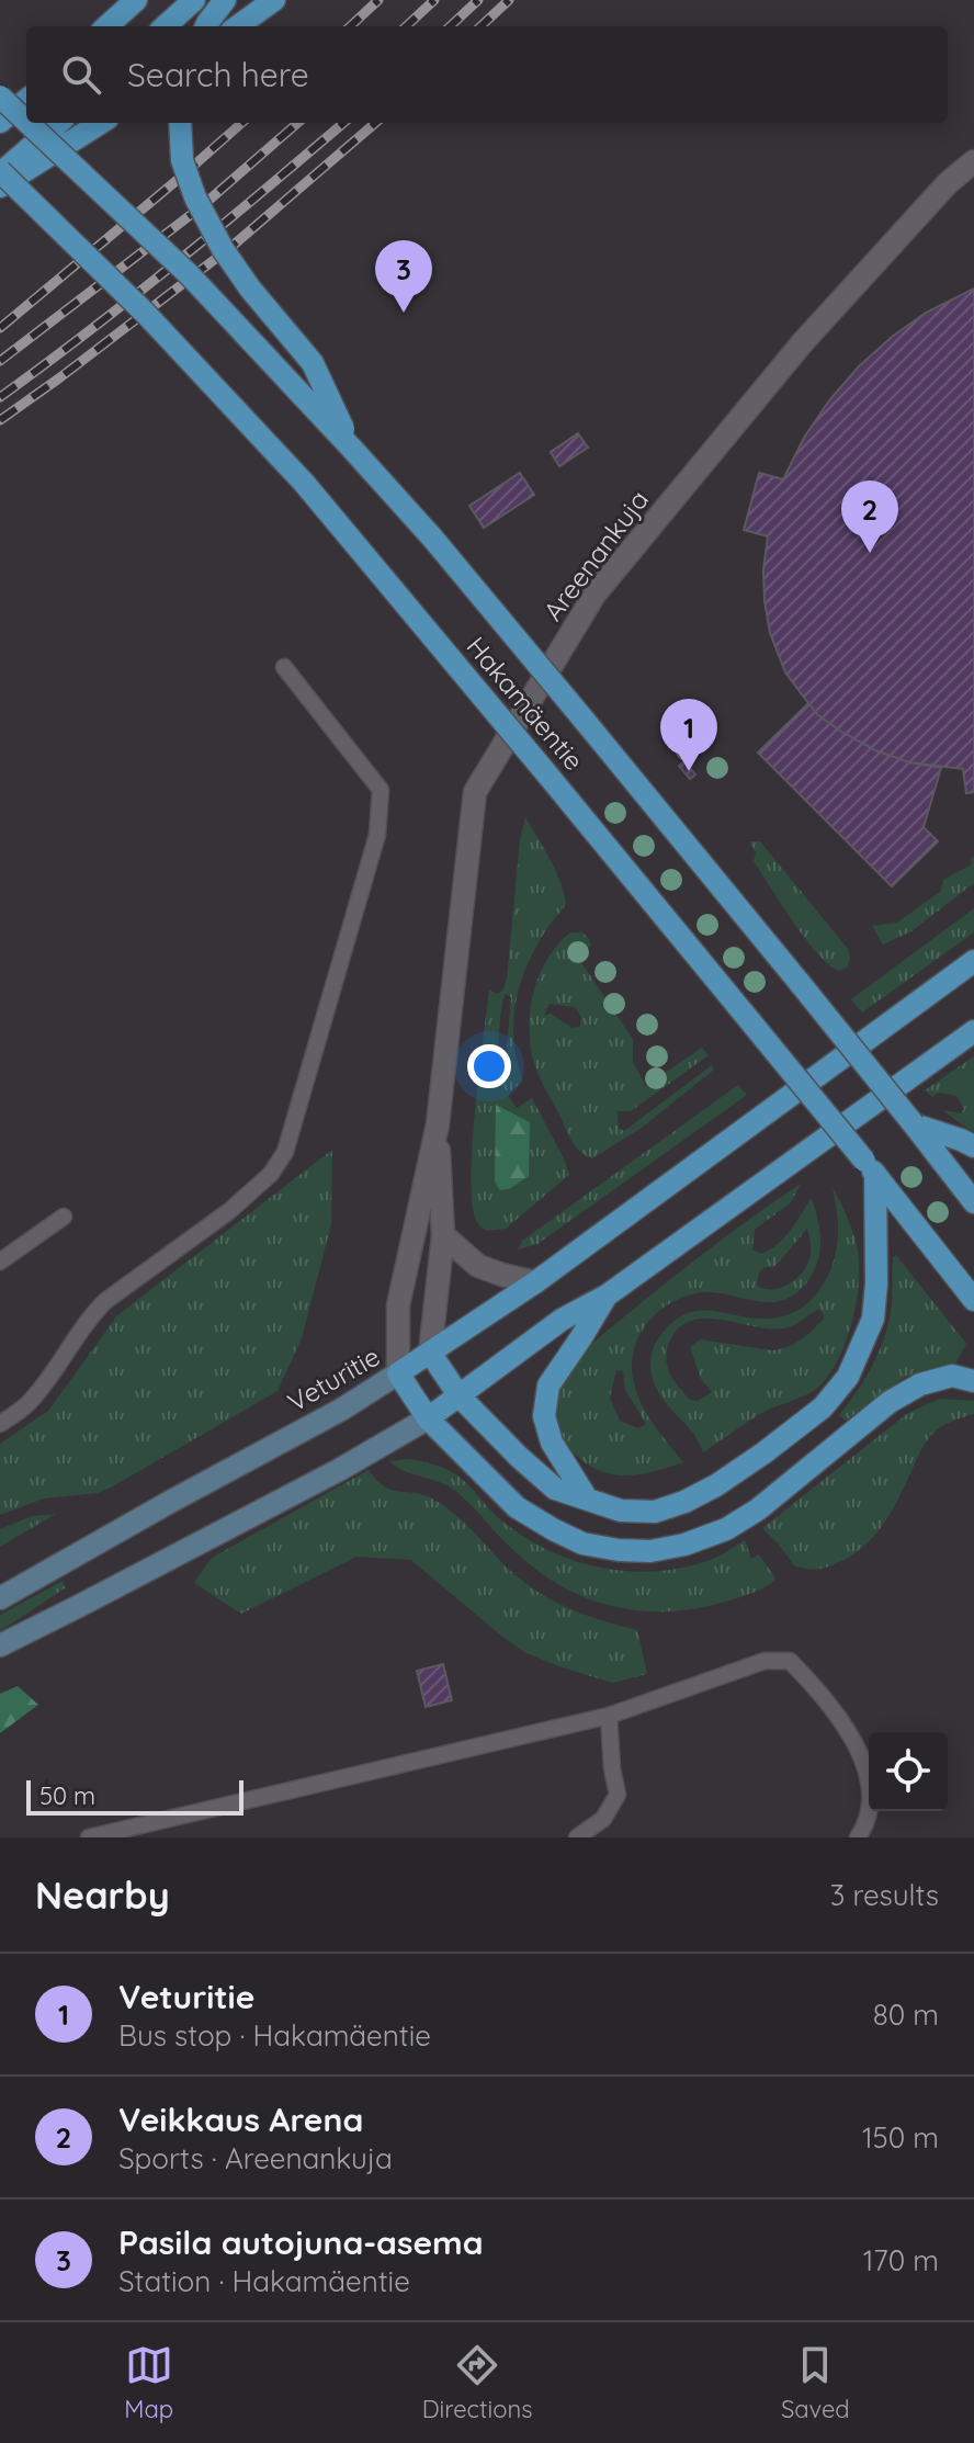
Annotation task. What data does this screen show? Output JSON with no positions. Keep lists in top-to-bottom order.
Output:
{
  "streets": {
    "main road": ["Hakamäentie", "Veturitie"],
    "street": ["Areenankuja"]
  },
  "crossings": [
    ["Areenankuja", "Veturitie"]
  ],
  "scale_bar": "50 m",
  "page": {
    "search": "Search here",
    "pins": ["3", "2", "1"],
    "scale": "50 m",
    "heading": ["Nearby", "3 results"],
    "list": [
      {
        "mark": "1",
        "name": "Veturitie",
        "note": "Bus stop · Hakamäentie",
        "value": "80 m"
      },
      {
        "mark": "2",
        "name": "Veikkaus Arena",
        "note": "Sports · Areenankuja",
        "value": "150 m"
      },
      {
        "mark": "3",
        "name": "Pasila autojuna-asema",
        "note": "Station · Hakamäentie",
        "value": "170 m"
      }
    ],
    "nav": ["Map", "Directions", "Saved"]
  }
}
